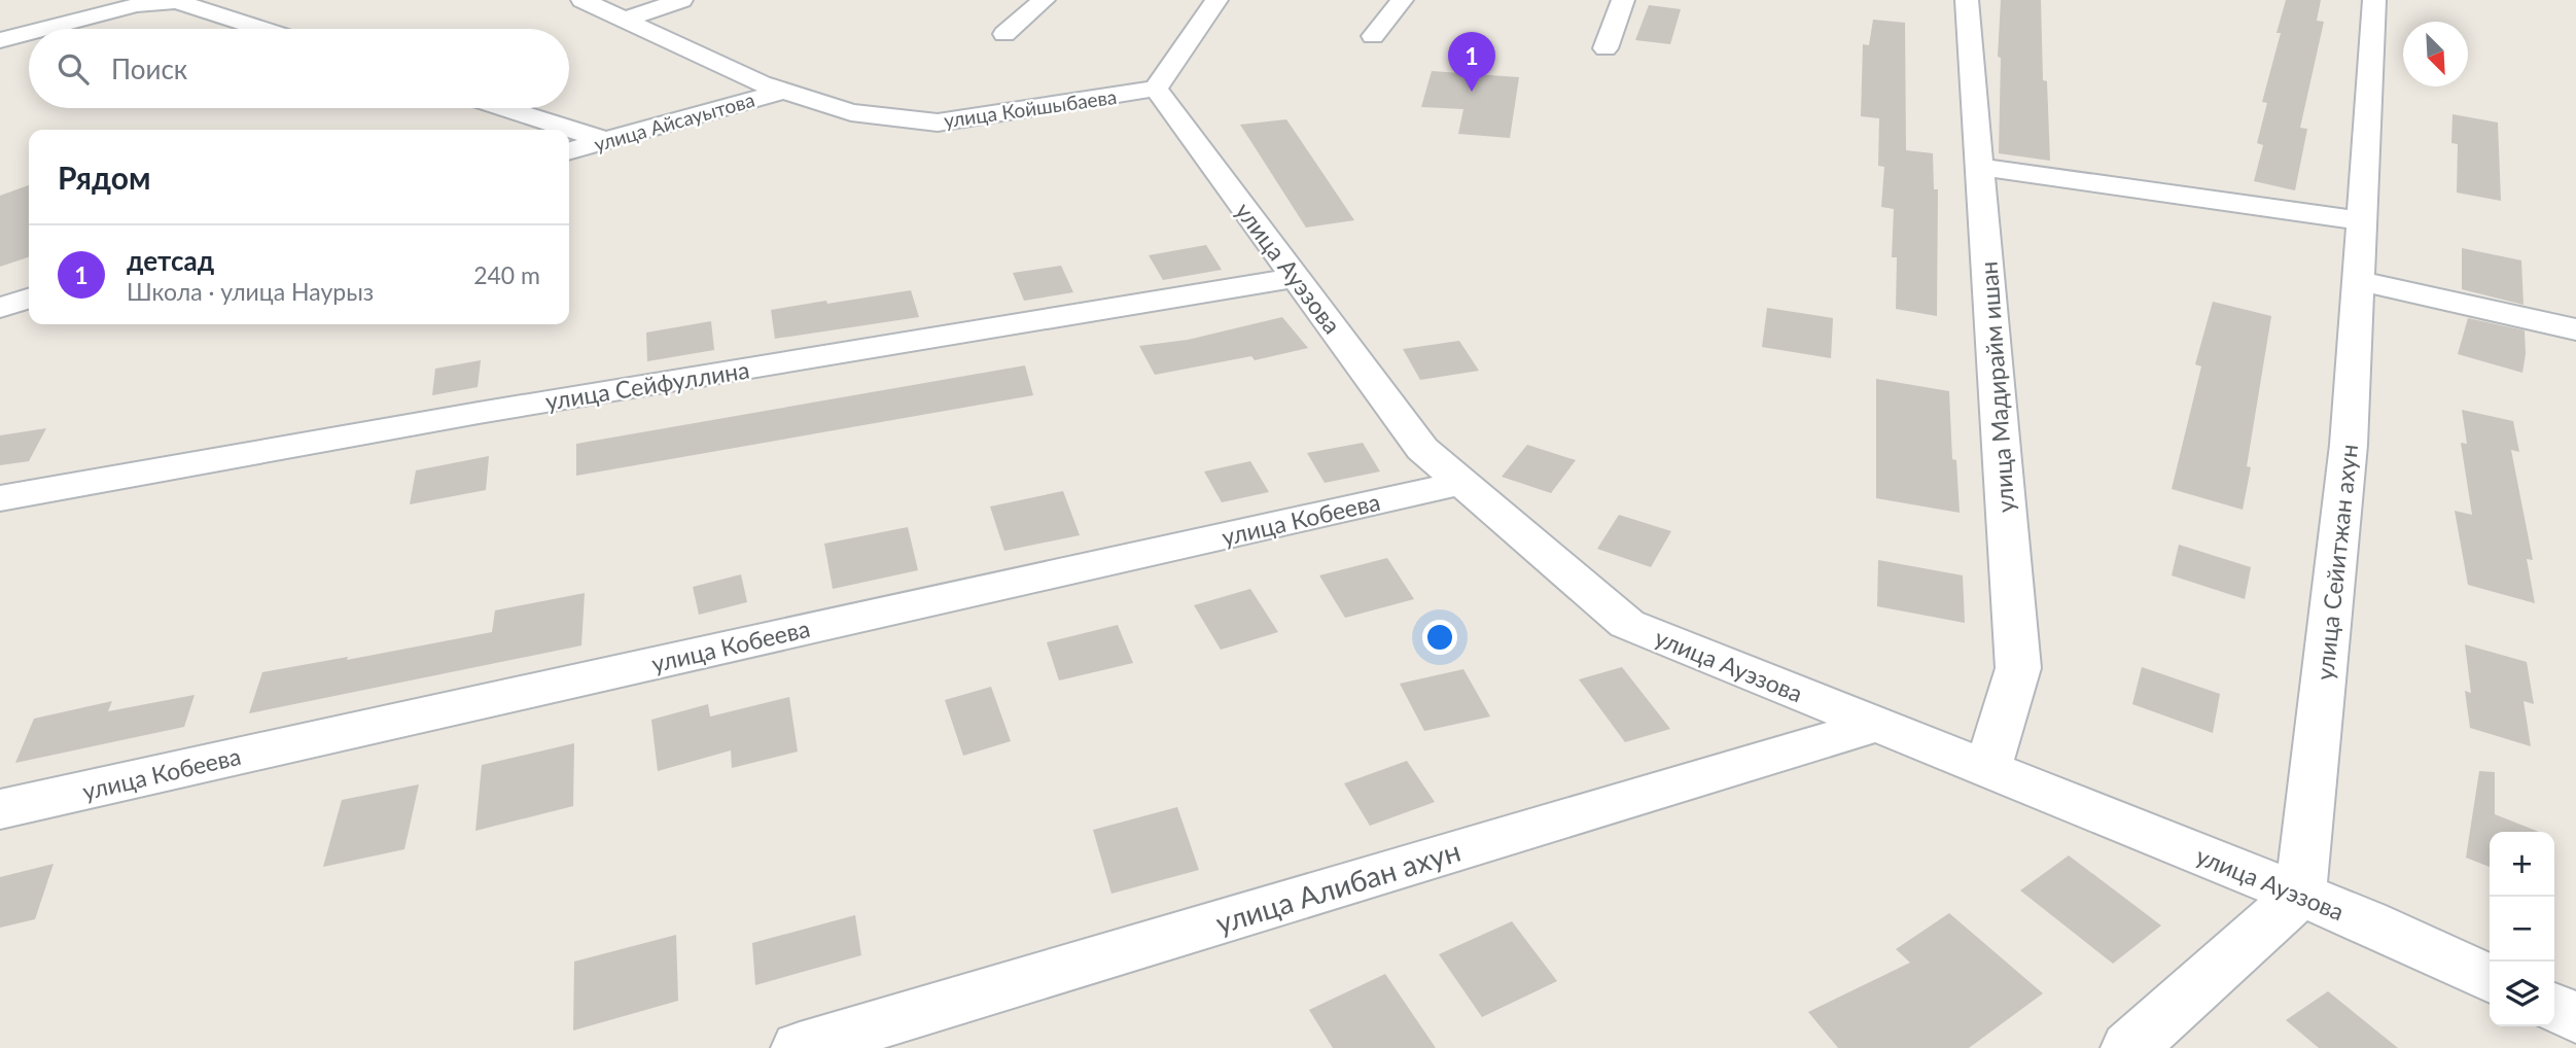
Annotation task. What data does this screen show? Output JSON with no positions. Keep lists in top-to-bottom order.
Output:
{
  "streets": {
    "street": [
      "улица Койшыбаева",
      "улица Айсауытова",
      "улица Ауэзова",
      "улица Сейфуллина",
      "улица Мадирайм ишан",
      "улица Кобеева",
      "улица Сейитжан ахун",
      "улица Алибан ахун"
    ]
  },
  "crossings": [
    ["улица Койшыбаева", "улица Айсауытова"],
    ["улица Койшыбаева", "улица Ауэзова"],
    ["улица Ауэзова", "улица Сейфуллина"],
    ["улица Ауэзова", "улица Мадирайм ишан"],
    ["улица Ауэзова", "улица Кобеева"],
    ["улица Ауэзова", "улица Сейитжан ахун"],
    ["улица Ауэзова", "улица Алибан ахун"]
  ],
  "north": "bottom right",
  "page": {
    "search": "Поиск",
    "pins": "1",
    "heading": "Рядом",
    "list": [
      {
        "mark": "1",
        "name": "детсад",
        "note": "Школа · улица Наурыз",
        "value": "240 m"
      }
    ],
    "map_buttons": ["+", "−"]
  }
}
